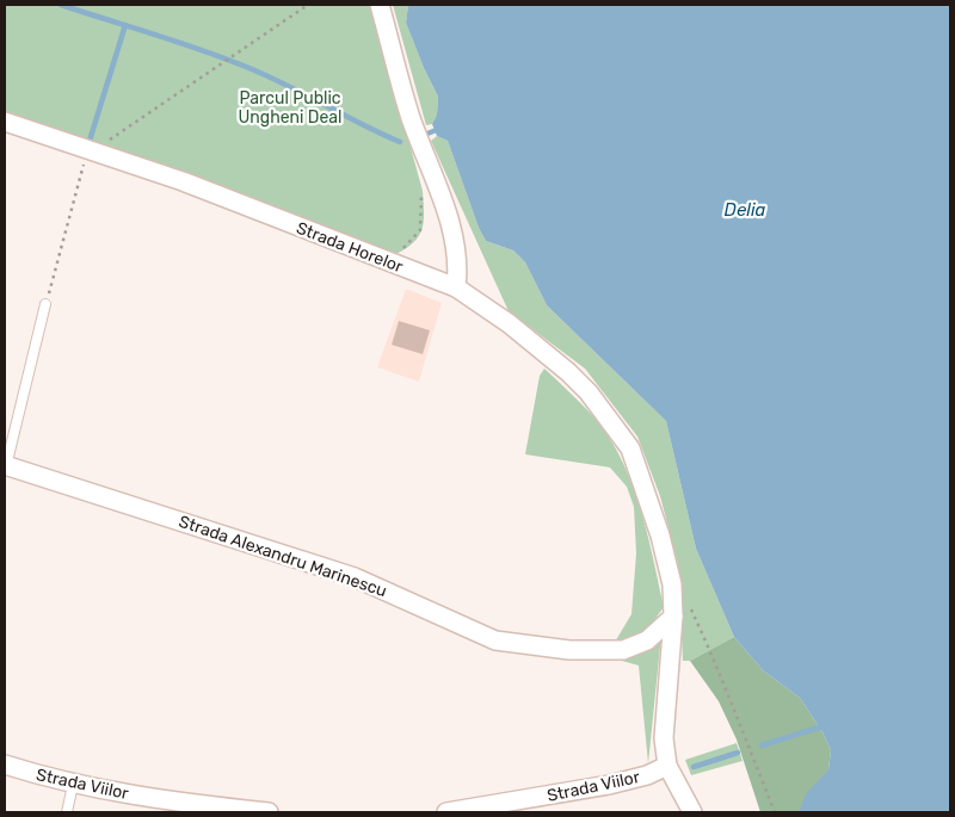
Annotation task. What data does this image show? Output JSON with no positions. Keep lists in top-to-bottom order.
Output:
{
  "streets": {
    "street": ["Strada Horelor", "Strada Alexandru Marinescu", "Strada Viilor"]
  },
  "crossings": [
    ["Strada Horelor", "Strada Alexandru Marinescu"]
  ],
  "water": ["Delia"],
  "parks": ["Parcul Public Ungheni Deal"]
}
